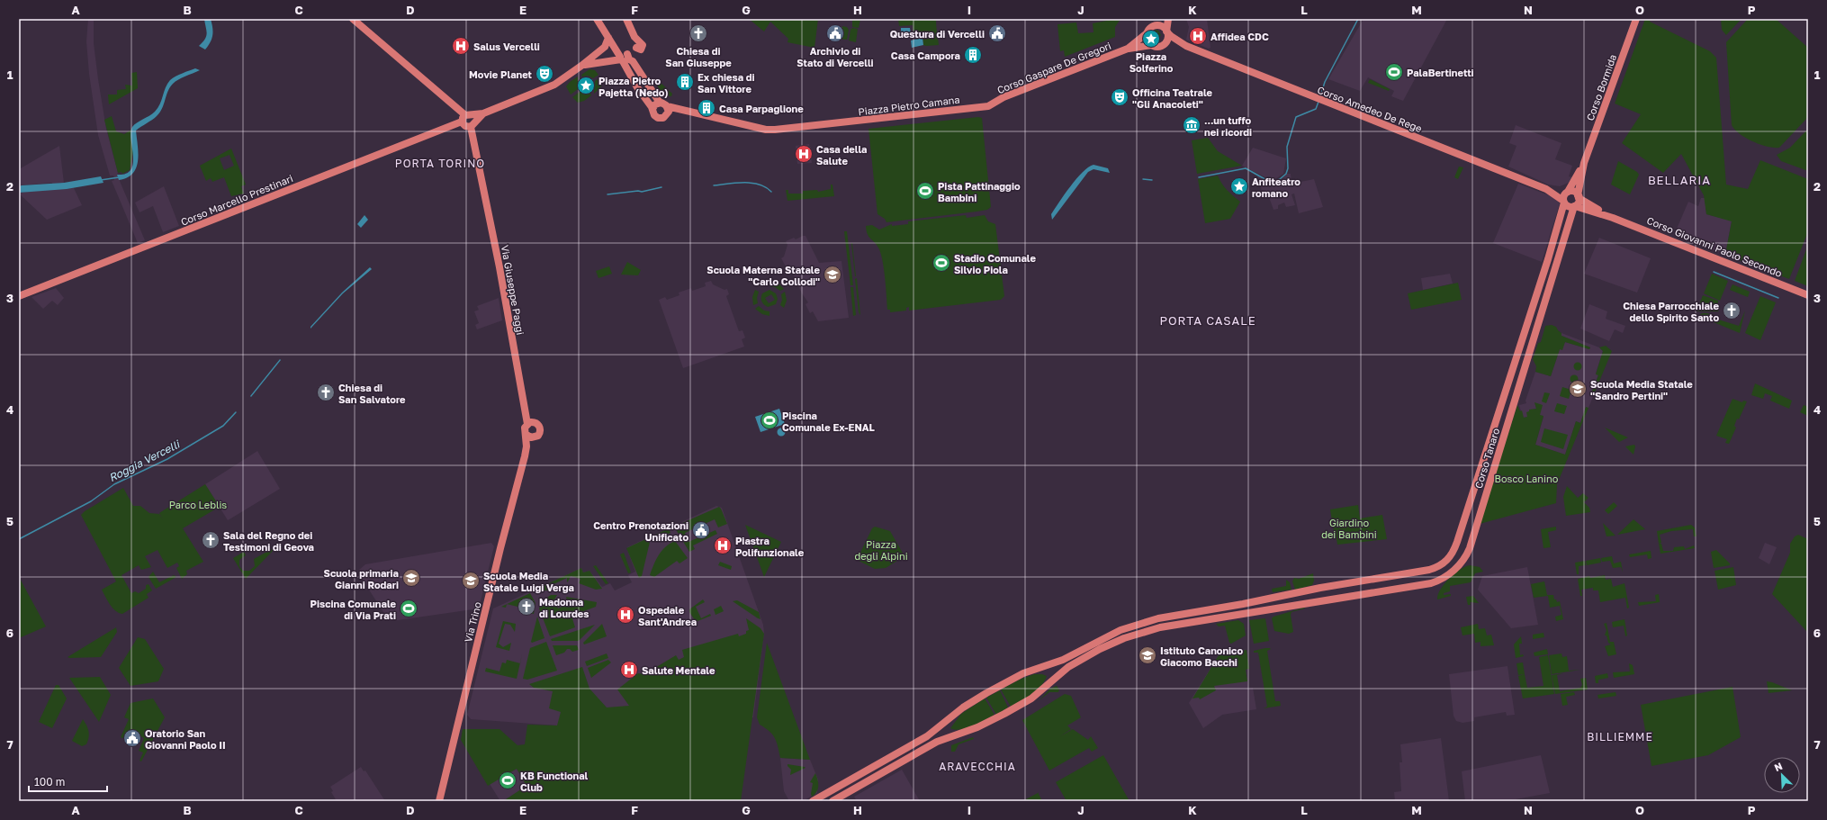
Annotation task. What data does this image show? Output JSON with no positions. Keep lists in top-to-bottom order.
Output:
{
  "streets": {
    "main road": [
      "Corso Gaspare De Gregori",
      "Corso Bormida",
      "Piazza Pietro Camana",
      "Corso Amedeo De Rege",
      "Corso Marcello Prestinari",
      "Corso Giovanni Paolo Secondo",
      "Via Giuseppe Paggi",
      "Corso Tanaro",
      "Via Trino"
    ]
  },
  "crossings": [
    ["Corso Gaspare De Gregori", "Piazza Pietro Camana"],
    ["Corso Gaspare De Gregori", "Corso Amedeo De Rege"],
    ["Corso Bormida", "Corso Amedeo De Rege"],
    ["Corso Bormida", "Corso Giovanni Paolo Secondo"],
    ["Corso Bormida", "Corso Tanaro"],
    ["Corso Amedeo De Rege", "Corso Giovanni Paolo Secondo"],
    ["Corso Amedeo De Rege", "Corso Tanaro"],
    ["Corso Marcello Prestinari", "Via Giuseppe Paggi"],
    ["Corso Giovanni Paolo Secondo", "Corso Tanaro"],
    ["Via Giuseppe Paggi", "Via Trino"]
  ],
  "districts": [
    "PORTA TORINO",
    "BELLARIA",
    "PORTA CASALE",
    "BILLIEMME",
    "ARAVECCHIA"
  ],
  "water": ["Roggia Vercelli"],
  "parks": [
    "Bosco Lanino",
    "Parco Leblis",
    "Giardino dei Bambini",
    "Piazza degli Alpini"
  ],
  "places": {
    "church": [
      "Chiesa di San Giuseppe",
      "Chiesa Parrocchiale dello Spirito Santo",
      "Chiesa di San Salvatore",
      "Sala del Regno dei Testimoni di Geova",
      "Madonna di Lourdes"
    ],
    "public building": [
      "Archivio di Stato di Vercelli",
      "Questura di Vercelli",
      "Centro Prenotazioni Unificato",
      "Oratorio San Giovanni Paolo II"
    ],
    "hospital": [
      "Affidea CDC",
      "Salus Vercelli",
      "Casa della Salute",
      "Piastra Polifunzionale",
      "Ospedale Sant'Andrea",
      "Salute Mentale"
    ],
    "place": ["Piazza Solferino", "Piazza Pietro Pajetta (Nedo)", "Anfiteatro romano"],
    "building": ["Casa Campora", "Ex chiesa di San Vittore", "Casa Parpaglione"],
    "sports": [
      "PalaBertinetti",
      "Pista Pattinaggio Bambini",
      "Stadio Comunale Silvio Piola",
      "Piscina Comunale Ex-ENAL",
      "Piscina Comunale di Via Prati",
      "KB Functional Club"
    ],
    "theatre": ["Movie Planet", "Officina Teatrale \"Gli Anacoleti\""],
    "museum": ["...un tuffo nei ricordi"],
    "school or university": [
      "Scuola Materna Statale \"Carlo Collodi\"",
      "Scuola Media Statale \"Sandro Pertini\"",
      "Scuola primaria Gianni Rodari",
      "Scuola Media Statale Luigi Verga",
      "Istituto Canonico Giacomo Bacchi"
    ]
  },
  "scale_bar": "100 m",
  "north": "top left",
  "grid": {
    "columns": [
      "A",
      "B",
      "C",
      "D",
      "E",
      "F",
      "G",
      "H",
      "I",
      "J",
      "K",
      "L",
      "M",
      "N",
      "O",
      "P"
    ],
    "rows": [
      "1",
      "2",
      "3",
      "4",
      "5",
      "6",
      "7"
    ]
  }
}
